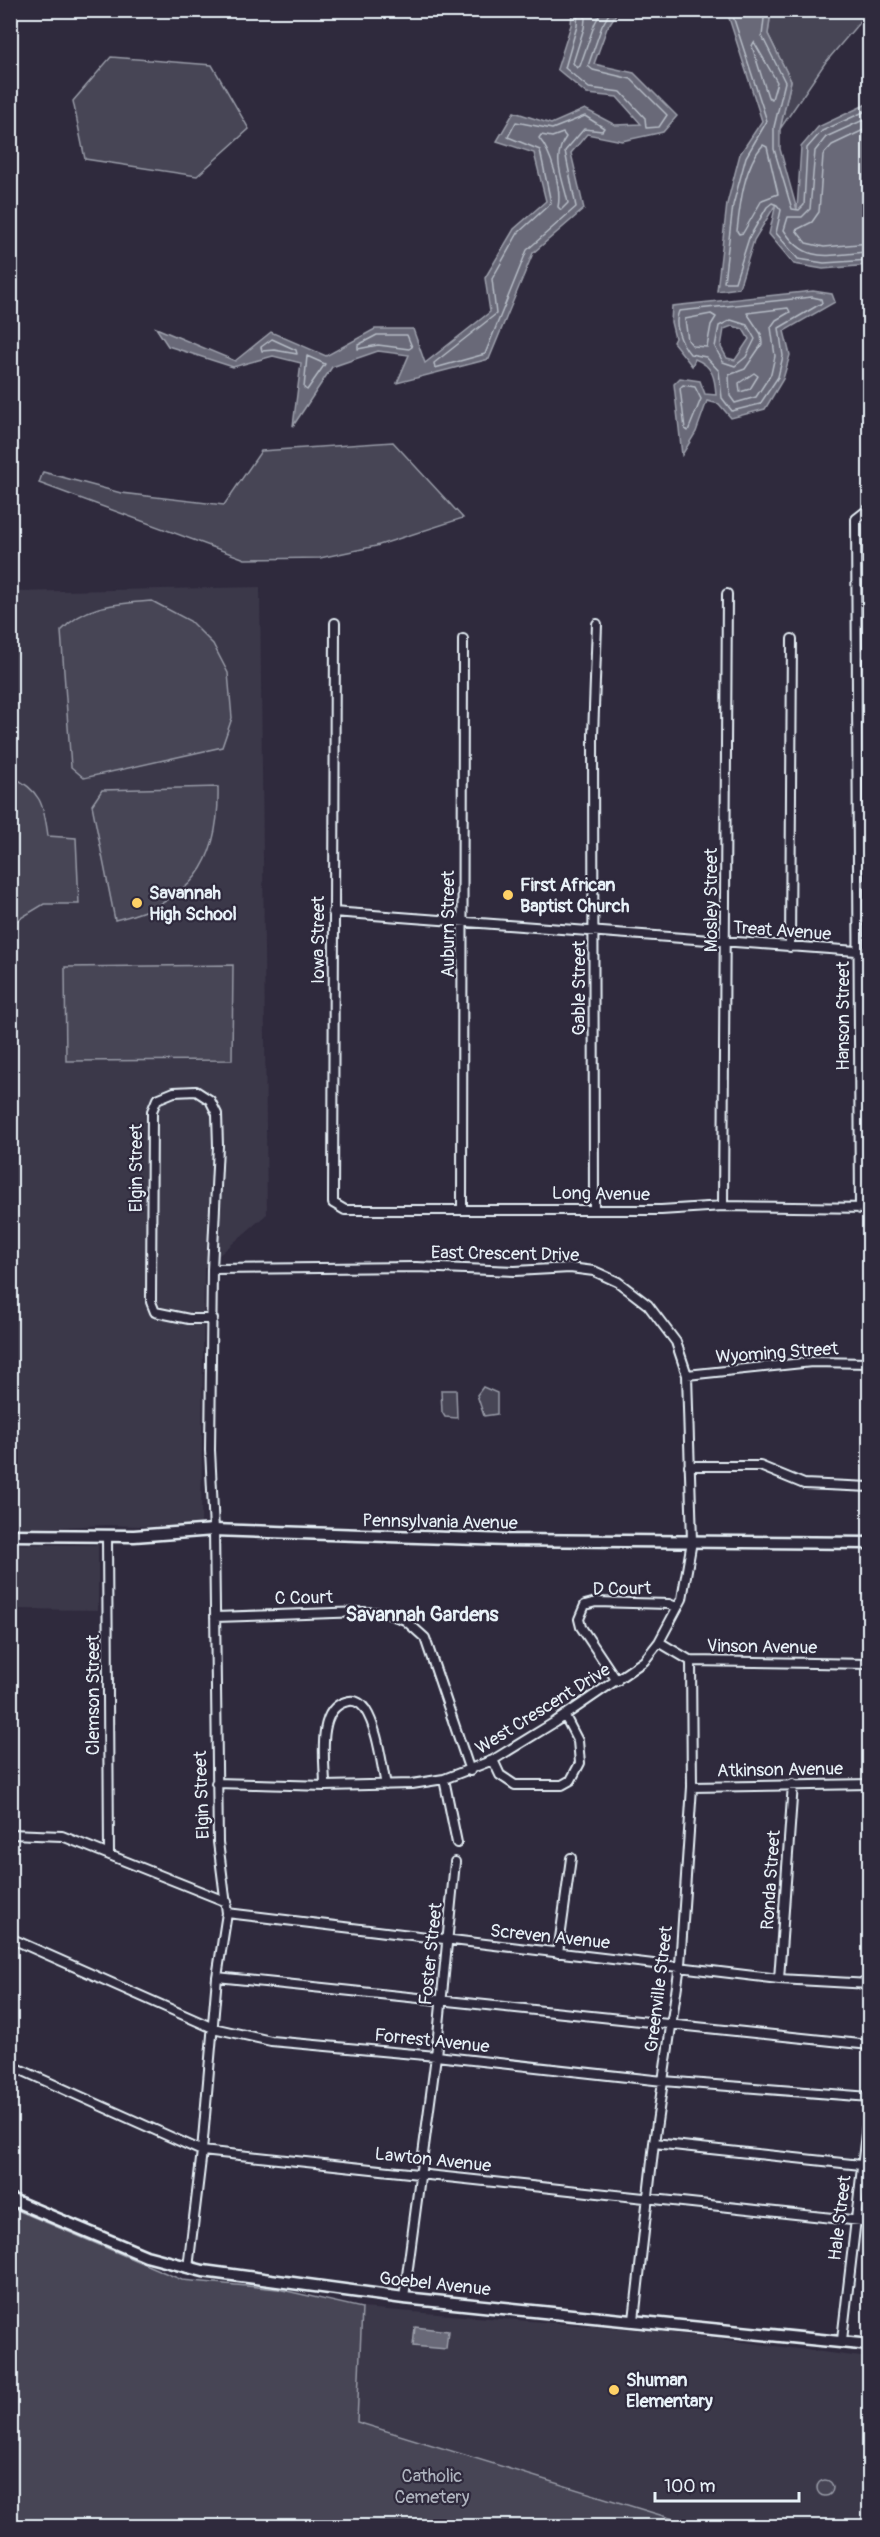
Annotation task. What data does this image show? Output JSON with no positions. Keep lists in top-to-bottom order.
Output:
{
  "streets": {
    "street": [
      "Mosley Street",
      "Auburn Street",
      "Treat Avenue",
      "Iowa Street",
      "Gable Street",
      "Hanson Street",
      "Elgin Street",
      "Long Avenue",
      "East Crescent Drive",
      "Wyoming Street",
      "Pennsylvania Avenue",
      "D Court",
      "C Court",
      "Vinson Avenue",
      "Clemson Street",
      "West Crescent Drive",
      "Atkinson Avenue",
      "Ronda Street",
      "Screven Avenue",
      "Foster Street",
      "Greenville Street",
      "Forrest Avenue",
      "Lawton Avenue",
      "Hale Street",
      "Goebel Avenue"
    ]
  },
  "crossings": [
    ["Mosley Street", "Treat Avenue"],
    ["Mosley Street", "Long Avenue"],
    ["Auburn Street", "Treat Avenue"],
    ["Auburn Street", "Long Avenue"],
    ["Treat Avenue", "Iowa Street"],
    ["Treat Avenue", "Gable Street"],
    ["Treat Avenue", "Hanson Street"],
    ["Iowa Street", "Long Avenue"],
    ["Gable Street", "Long Avenue"],
    ["Hanson Street", "Long Avenue"],
    ["Elgin Street", "East Crescent Drive"],
    ["Elgin Street", "Pennsylvania Avenue"],
    ["Elgin Street", "C Court"],
    ["Elgin Street", "West Crescent Drive"],
    ["Elgin Street", "Screven Avenue"],
    ["Elgin Street", "Forrest Avenue"],
    ["Elgin Street", "Lawton Avenue"],
    ["Elgin Street", "Goebel Avenue"],
    ["East Crescent Drive", "Wyoming Street"],
    ["East Crescent Drive", "Pennsylvania Avenue"],
    ["East Crescent Drive", "West Crescent Drive"],
    ["Pennsylvania Avenue", "Clemson Street"],
    ["Pennsylvania Avenue", "West Crescent Drive"],
    ["D Court", "West Crescent Drive"],
    ["C Court", "West Crescent Drive"],
    ["Vinson Avenue", "West Crescent Drive"],
    ["Vinson Avenue", "Greenville Street"],
    ["Atkinson Avenue", "Ronda Street"],
    ["Atkinson Avenue", "Greenville Street"],
    ["Ronda Street", "Screven Avenue"],
    ["Screven Avenue", "Foster Street"],
    ["Screven Avenue", "Greenville Street"],
    ["Foster Street", "Forrest Avenue"],
    ["Foster Street", "Lawton Avenue"],
    ["Foster Street", "Goebel Avenue"],
    ["Greenville Street", "Forrest Avenue"],
    ["Greenville Street", "Lawton Avenue"],
    ["Greenville Street", "Goebel Avenue"],
    ["Forrest Avenue", "Hale Street"],
    ["Lawton Avenue", "Hale Street"],
    ["Hale Street", "Goebel Avenue"]
  ],
  "districts": ["Savannah Gardens"],
  "parks": ["Catholic Cemetery"],
  "places": ["First African Baptist Church", "Savannah High School", "Shuman Elementary"],
  "scale_bar": "100 m"
}
